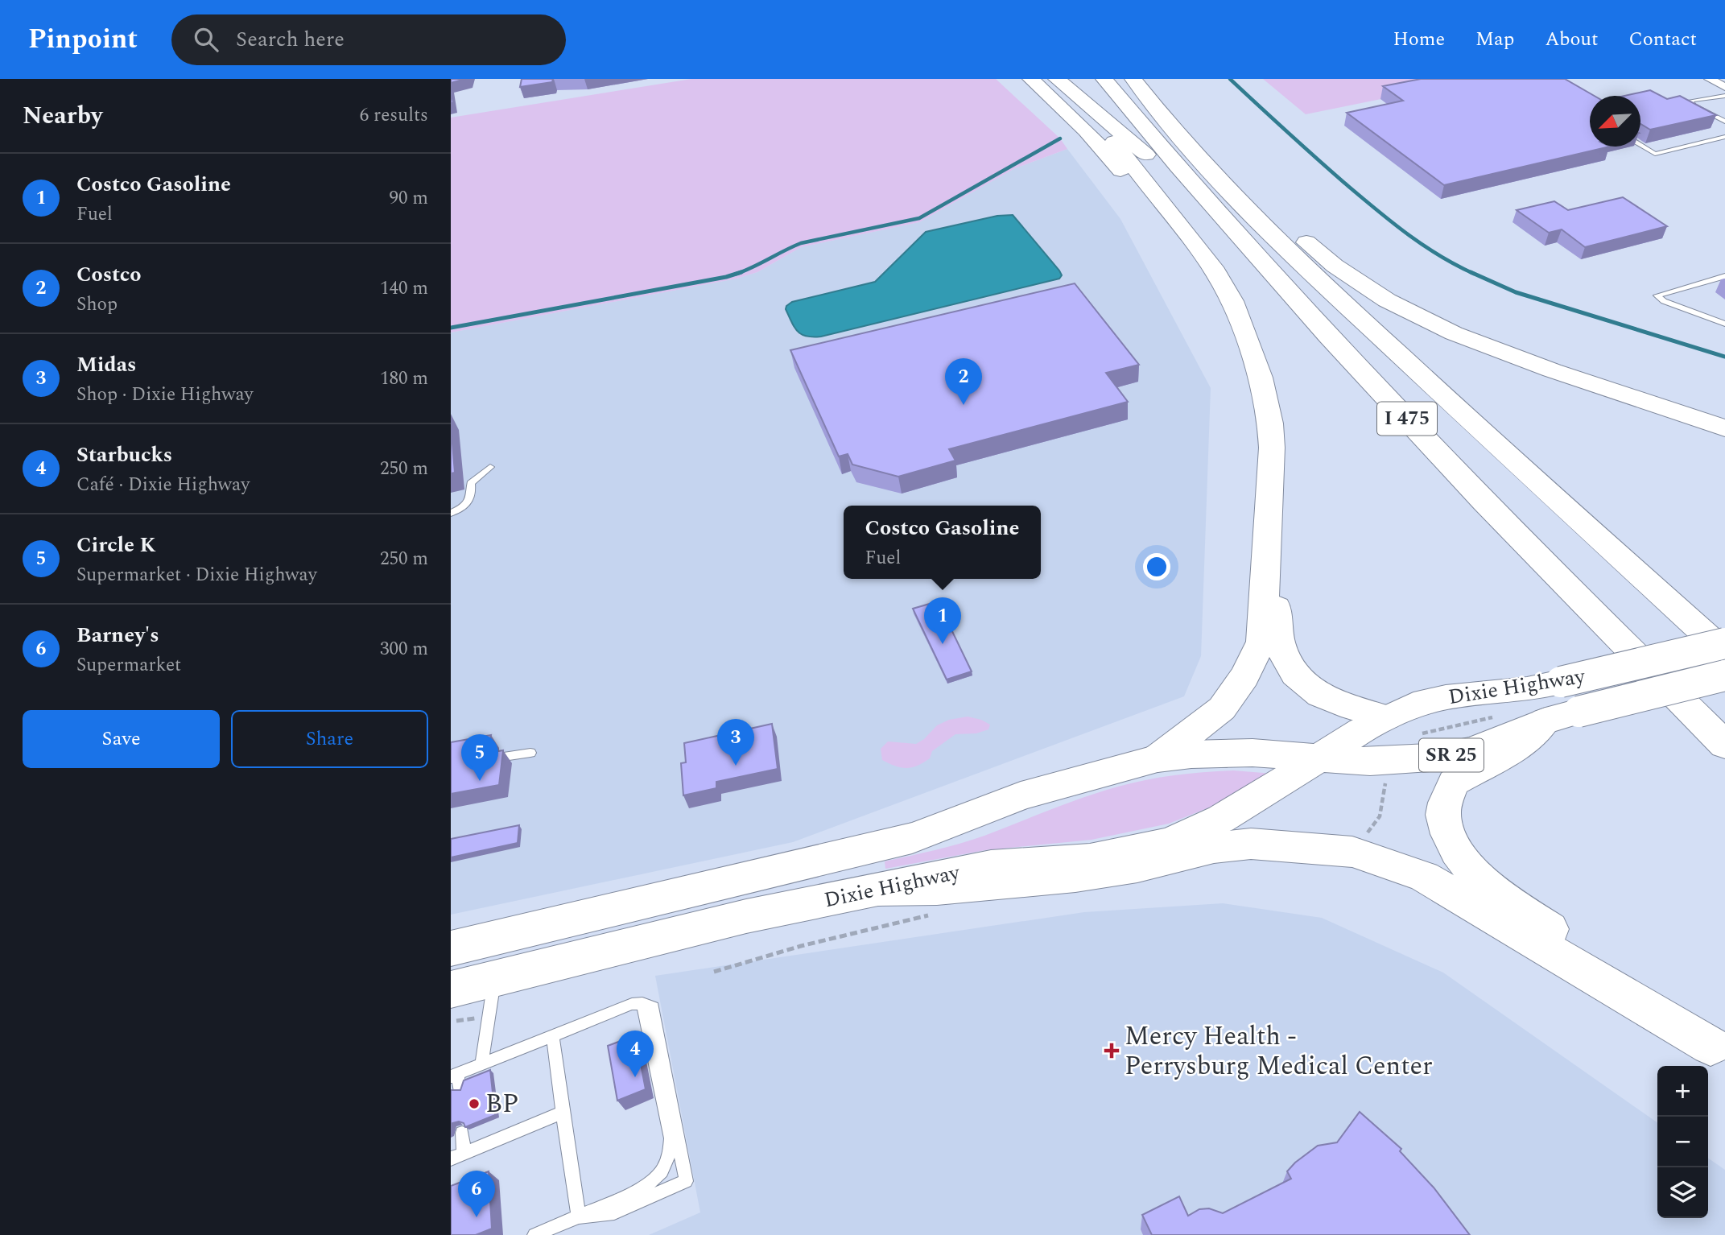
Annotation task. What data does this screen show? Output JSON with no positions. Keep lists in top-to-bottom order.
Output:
{
  "streets": {
    "main road": ["I 475", "Dixie Highway", "SR 25"]
  },
  "places": {
    "health": ["Mercy Health - Perrysburg Medical Center"],
    "other": ["BP"]
  },
  "north": "bottom left",
  "page": {
    "header": "Pinpoint",
    "search": "Search here",
    "nav": [
      "Home",
      "Map",
      "About",
      "Contact"
    ],
    "heading": ["Nearby", "6 results"],
    "list": [
      {
        "mark": "1",
        "name": "Costco Gasoline",
        "note": "Fuel",
        "value": "90 m"
      },
      {
        "mark": "2",
        "name": "Costco",
        "note": "Shop",
        "value": "140 m"
      },
      {
        "mark": "3",
        "name": "Midas",
        "note": "Shop · Dixie Highway",
        "value": "180 m"
      },
      {
        "mark": "4",
        "name": "Starbucks",
        "note": "Café · Dixie Highway",
        "value": "250 m"
      },
      {
        "mark": "5",
        "name": "Circle K",
        "note": "Supermarket · Dixie Highway",
        "value": "250 m"
      },
      {
        "mark": "6",
        "name": "Barney's",
        "note": "Supermarket",
        "value": "300 m"
      }
    ],
    "pins": [
      "2",
      "1",
      "3",
      "5",
      "4",
      "6"
    ],
    "popup": ["Costco Gasoline", "Fuel"],
    "buttons": ["Save", "Share"],
    "map_buttons": ["+", "−"]
  }
}
